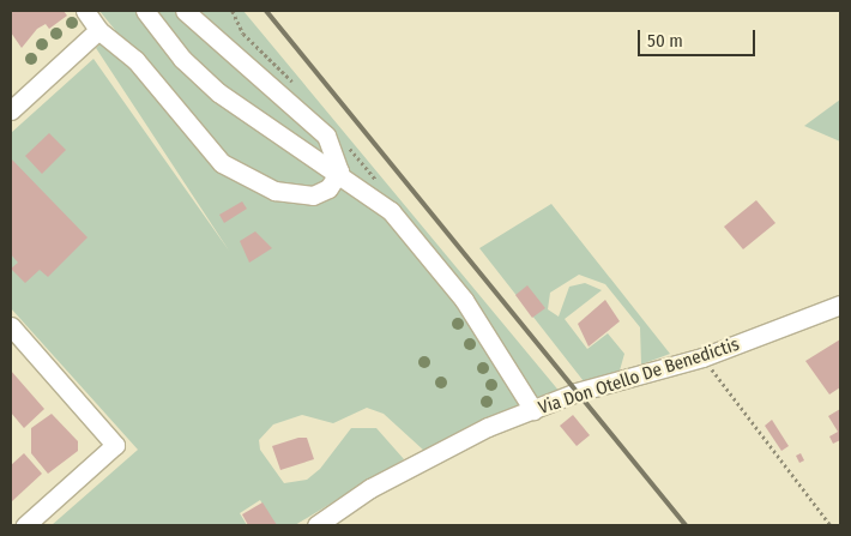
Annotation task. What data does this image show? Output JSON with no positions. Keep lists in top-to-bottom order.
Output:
{
  "streets": {
    "street": ["Via Don Otello De Benedictis"]
  },
  "scale_bar": "50 m"
}
